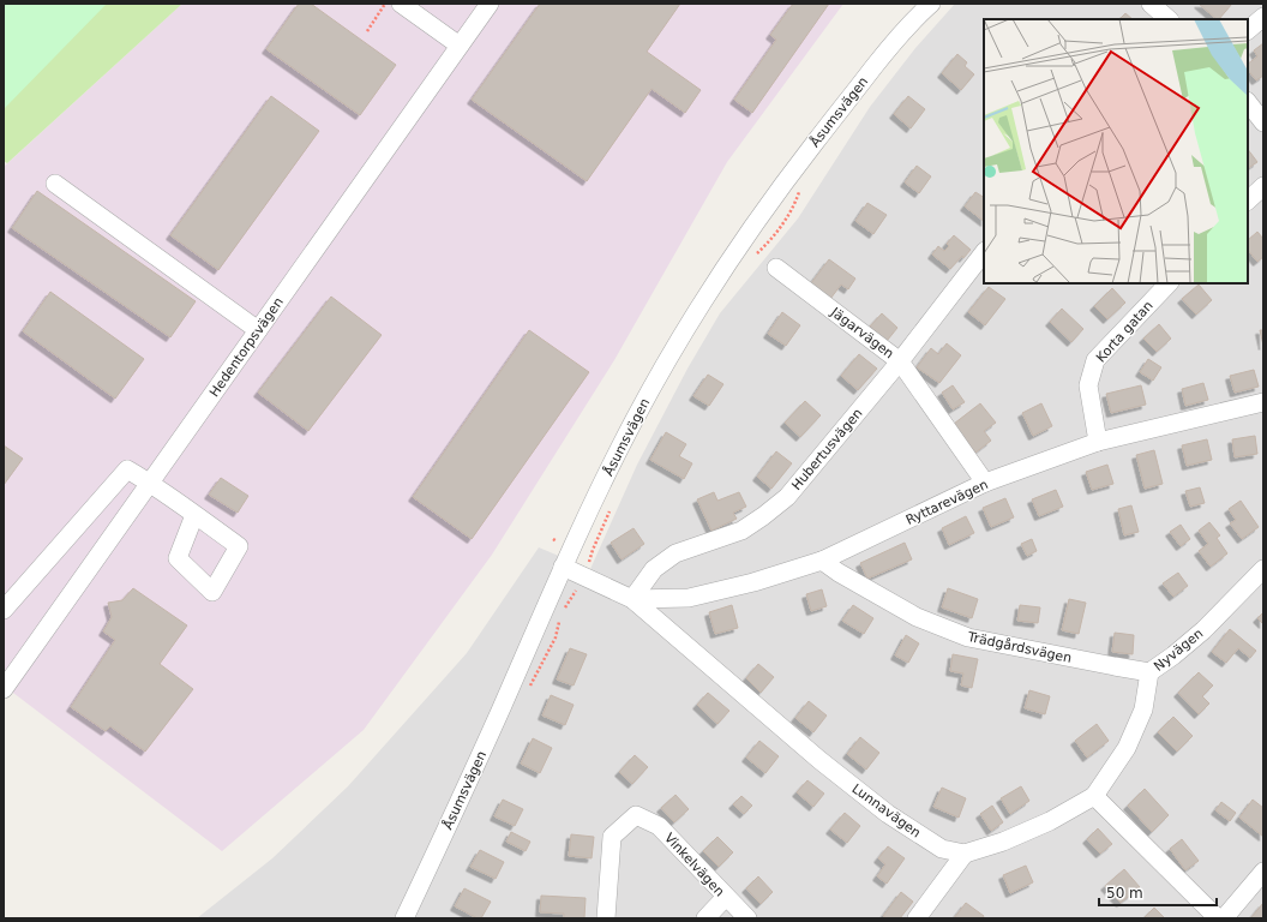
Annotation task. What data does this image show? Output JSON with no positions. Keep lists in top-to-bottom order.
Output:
{
  "streets": {
    "street": [
      "Åsumsvägen",
      "Korta gatan",
      "Jägarvägen",
      "Hedentorpsvägen",
      "Hubertusvägen",
      "Ryttarevägen",
      "Trädgårdsvägen",
      "Nyvägen",
      "Lunnavägen",
      "Vinkelvägen"
    ]
  },
  "crossings": [
    ["Åsumsvägen", "Lunnavägen"],
    ["Korta gatan", "Ryttarevägen"],
    ["Jägarvägen", "Hubertusvägen"],
    ["Jägarvägen", "Ryttarevägen"],
    ["Hubertusvägen", "Ryttarevägen"],
    ["Hubertusvägen", "Lunnavägen"],
    ["Ryttarevägen", "Trädgårdsvägen"],
    ["Ryttarevägen", "Lunnavägen"],
    ["Trädgårdsvägen", "Nyvägen"],
    ["Nyvägen", "Lunnavägen"]
  ],
  "scale_bar": "50 m"
}
